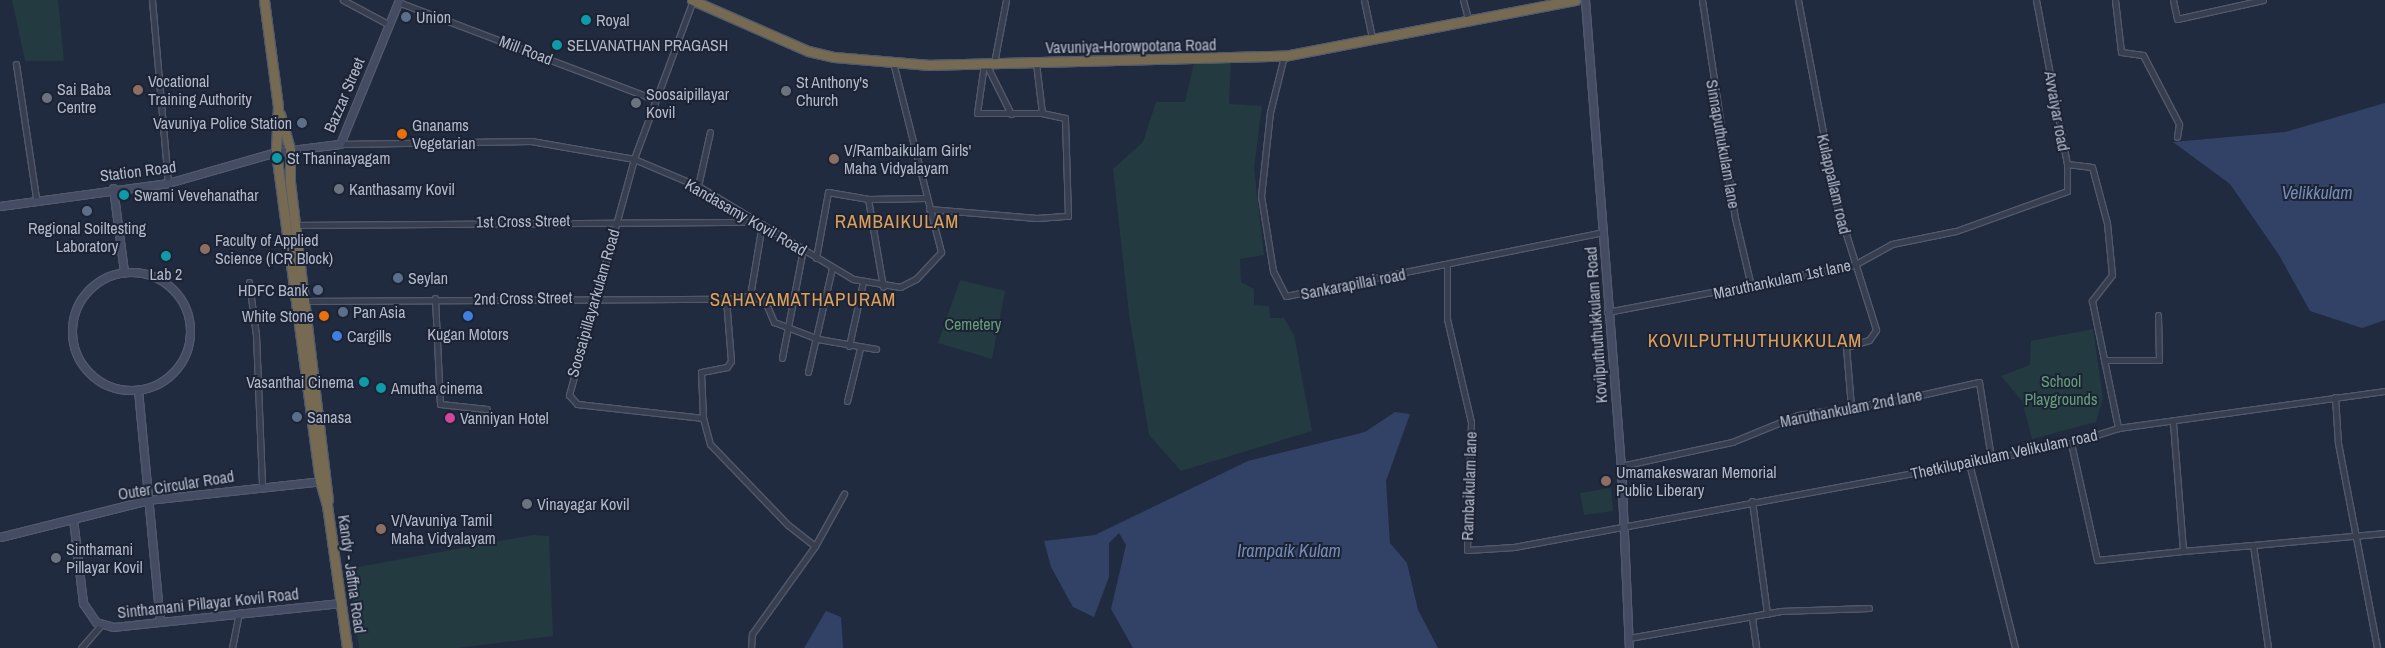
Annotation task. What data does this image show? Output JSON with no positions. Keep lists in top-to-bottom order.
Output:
{
  "streets": {
    "highway": ["Vavuniya-Horowpotana Road", "Kandy - Jaffna Road"],
    "street": [
      "Mill Road",
      "Bazzar Street",
      "Avvaiyar road",
      "Sinnaputhukulam lane",
      "Station Road",
      "Kulappallam road",
      "Kandasamy Kovil Road",
      "1st Cross Street",
      "Maruthankulam 1st lane",
      "Sankarapillai road",
      "2nd Cross Street",
      "Soosaipillayarkulam Road",
      "Kovilputhuthukkulam Road",
      "Maruthankulam 2nd lane",
      "Thetkilupaikulam Velikulam road",
      "Outer Circular Road",
      "Rambaikulam lane",
      "Sinthamani Pillayar Kovil Road"
    ]
  },
  "crossings": [
    ["Vavuniya-Horowpotana Road", "Kandasamy Kovil Road"],
    ["Vavuniya-Horowpotana Road", "Sankarapillai road"],
    ["Vavuniya-Horowpotana Road", "Soosaipillayarkulam Road"],
    ["Mill Road", "Bazzar Street"],
    ["Mill Road", "Soosaipillayarkulam Road"],
    ["Bazzar Street", "Station Road"],
    ["Bazzar Street", "Kandasamy Kovil Road"],
    ["Bazzar Street", "Kandy - Jaffna Road"],
    ["Avvaiyar road", "Maruthankulam 1st lane"],
    ["Avvaiyar road", "Thetkilupaikulam Velikulam road"],
    ["Sinnaputhukulam lane", "Maruthankulam 1st lane"],
    ["Station Road", "Kandy - Jaffna Road"],
    ["Kulappallam road", "Maruthankulam 1st lane"],
    ["Kulappallam road", "Maruthankulam 2nd lane"],
    ["Kandasamy Kovil Road", "1st Cross Street"],
    ["Kandasamy Kovil Road", "Soosaipillayarkulam Road"],
    ["1st Cross Street", "Soosaipillayarkulam Road"],
    ["1st Cross Street", "Kandy - Jaffna Road"],
    ["Maruthankulam 1st lane", "Kovilputhuthukkulam Road"],
    ["Sankarapillai road", "Kovilputhuthukkulam Road"],
    ["Sankarapillai road", "Rambaikulam lane"],
    ["2nd Cross Street", "Soosaipillayarkulam Road"],
    ["2nd Cross Street", "Kandy - Jaffna Road"],
    ["Kovilputhuthukkulam Road", "Maruthankulam 2nd lane"],
    ["Kovilputhuthukkulam Road", "Thetkilupaikulam Velikulam road"],
    ["Kovilputhuthukkulam Road", "Rambaikulam lane"],
    ["Maruthankulam 2nd lane", "Thetkilupaikulam Velikulam road"],
    ["Thetkilupaikulam Velikulam road", "Rambaikulam lane"],
    ["Outer Circular Road", "Kandy - Jaffna Road"],
    ["Outer Circular Road", "Sinthamani Pillayar Kovil Road"],
    ["Kandy - Jaffna Road", "Sinthamani Pillayar Kovil Road"]
  ],
  "districts": ["RAMBAIKULAM", "SAHAYAMATHAPURAM", "KOVILPUTHUTHUKKULAM"],
  "water": ["Velikkulam", "Irampaik Kulam"],
  "parks": ["Cemetery", "School Playgrounds"],
  "places": [
    "Union",
    "Royal",
    "SELVANATHAN PRAGASH",
    "Vocational Training Authority",
    "St Anthony's Church",
    "Sai Baba Centre",
    "Soosaipillayar Kovil",
    "Vavuniya Police Station",
    "Gnanams Vegetarian",
    "St Thaninayagam",
    "V/Rambaikulam Girls' Maha Vidyalayam",
    "Kanthasamy Kovil",
    "Swami Vevehanathar",
    "Regional Soiltesting Laboratory",
    "Faculty of Applied Science (ICR Block)",
    "Lab 2",
    "Seylan",
    "HDFC Bank",
    "Pan Asia",
    "White Stone",
    "Kugan Motors",
    "Cargills",
    "Vasanthai Cinema",
    "Amutha cinema",
    "Sanasa",
    "Vanniyan Hotel",
    "Umamakeswaran Memorial Public Liberary",
    "Vinayagar Kovil",
    "V/Vavuniya Tamil Maha Vidyalayam",
    "Sinthamani Pillayar Kovil"
  ]
}
